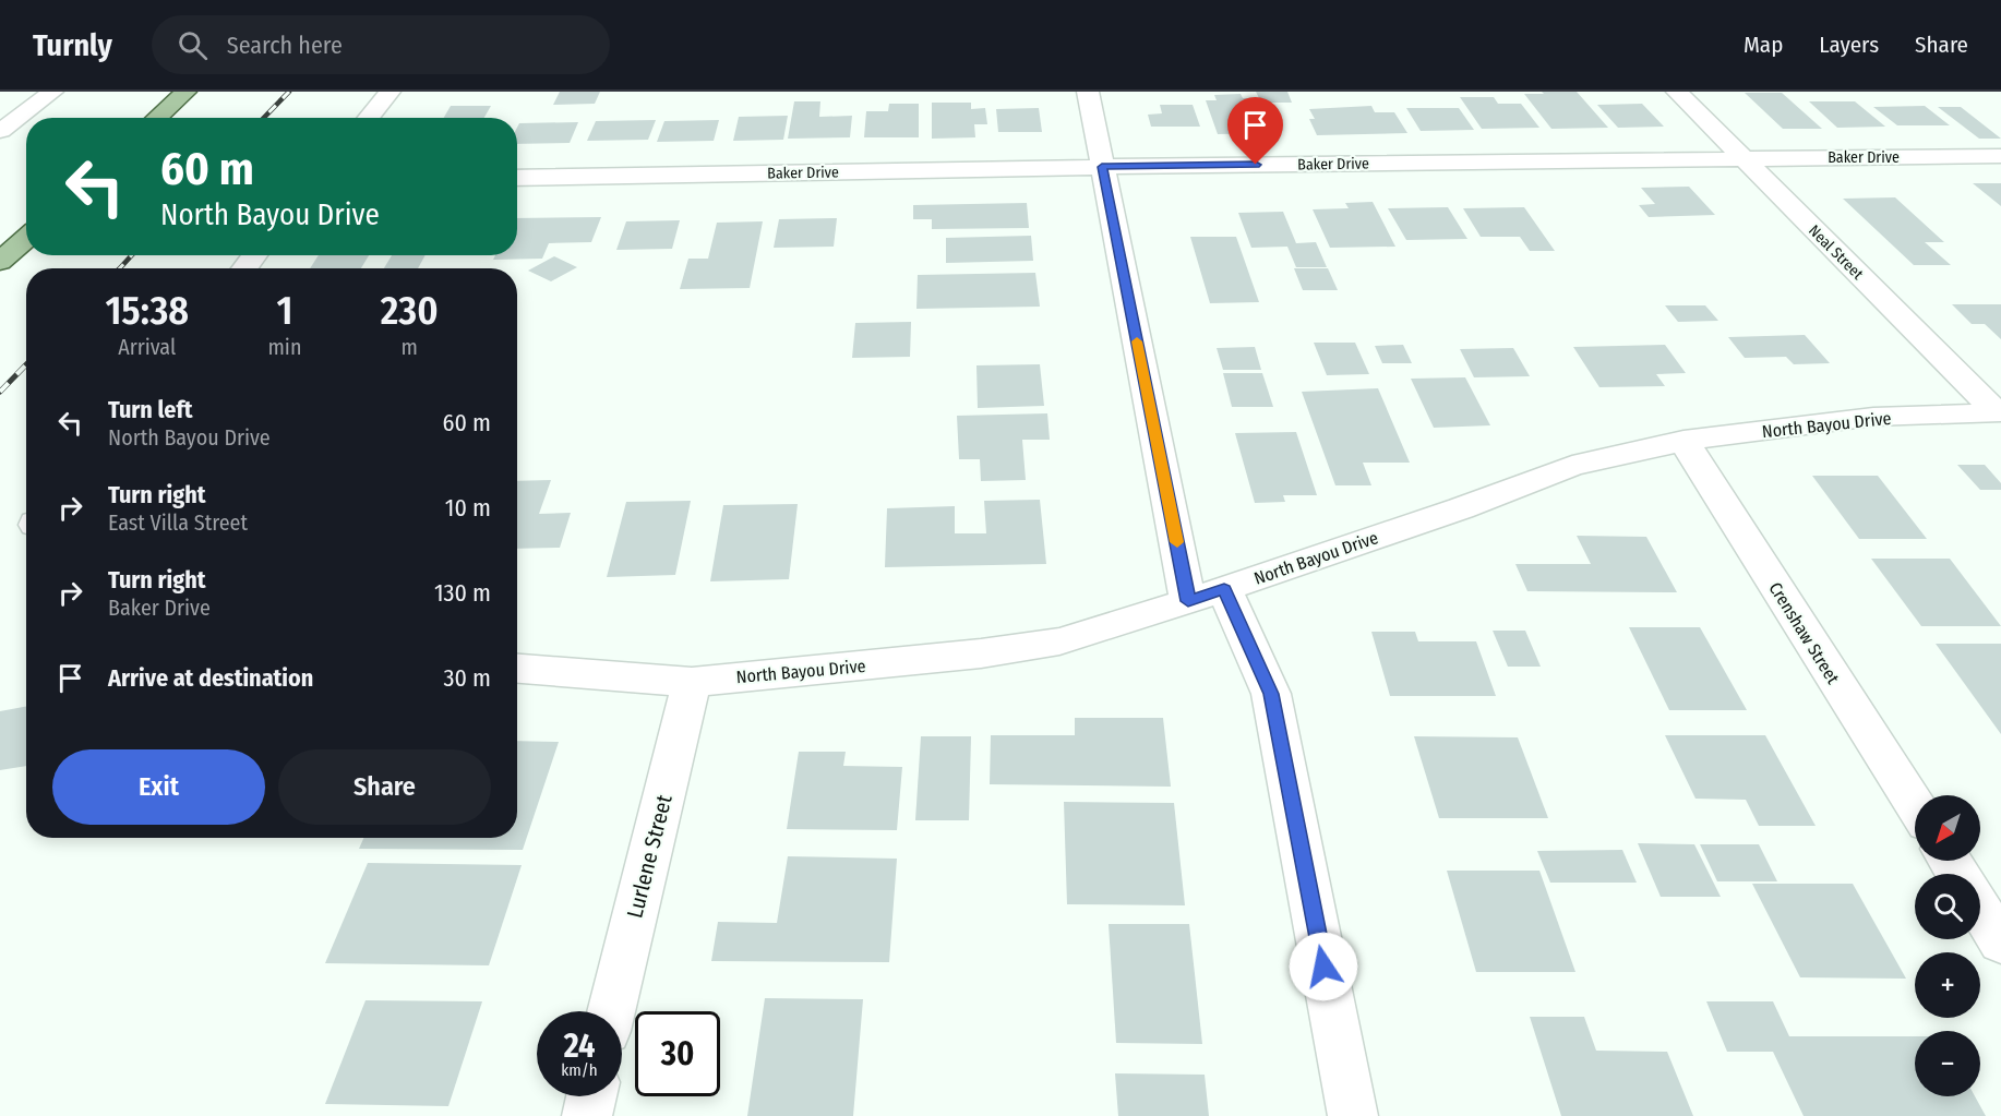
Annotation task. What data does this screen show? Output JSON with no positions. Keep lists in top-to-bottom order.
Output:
{
  "streets": {
    "street": [
      "Baker Drive",
      "Neal Street",
      "North Bayou Drive",
      "Crenshaw Street",
      "Lurlene Street"
    ]
  },
  "crossings": [
    ["Baker Drive", "Neal Street"],
    ["Neal Street", "North Bayou Drive"],
    ["North Bayou Drive", "Crenshaw Street"],
    ["North Bayou Drive", "Lurlene Street"]
  ],
  "north": "bottom left",
  "page": {
    "header": "Turnly",
    "search": "Search here",
    "nav": ["Map", "Layers", "Share"],
    "turn": ["60 m", "North Bayou Drive"],
    "eta": [
      "15:38",
      "Arrival",
      "1",
      "min",
      "230",
      "m"
    ],
    "list": [
      {
        "name": "Turn left",
        "note": "North Bayou Drive",
        "value": "60 m"
      },
      {
        "name": "Turn right",
        "note": "East Villa Street",
        "value": "10 m"
      },
      {
        "name": "Turn right",
        "note": "Baker Drive",
        "value": "130 m"
      },
      {
        "name": "Arrive at destination",
        "value": "30 m"
      }
    ],
    "buttons": ["Exit", "Share"],
    "map_buttons": ["+", "−"],
    "speed": "24 km/h",
    "limit": "30"
  }
}
